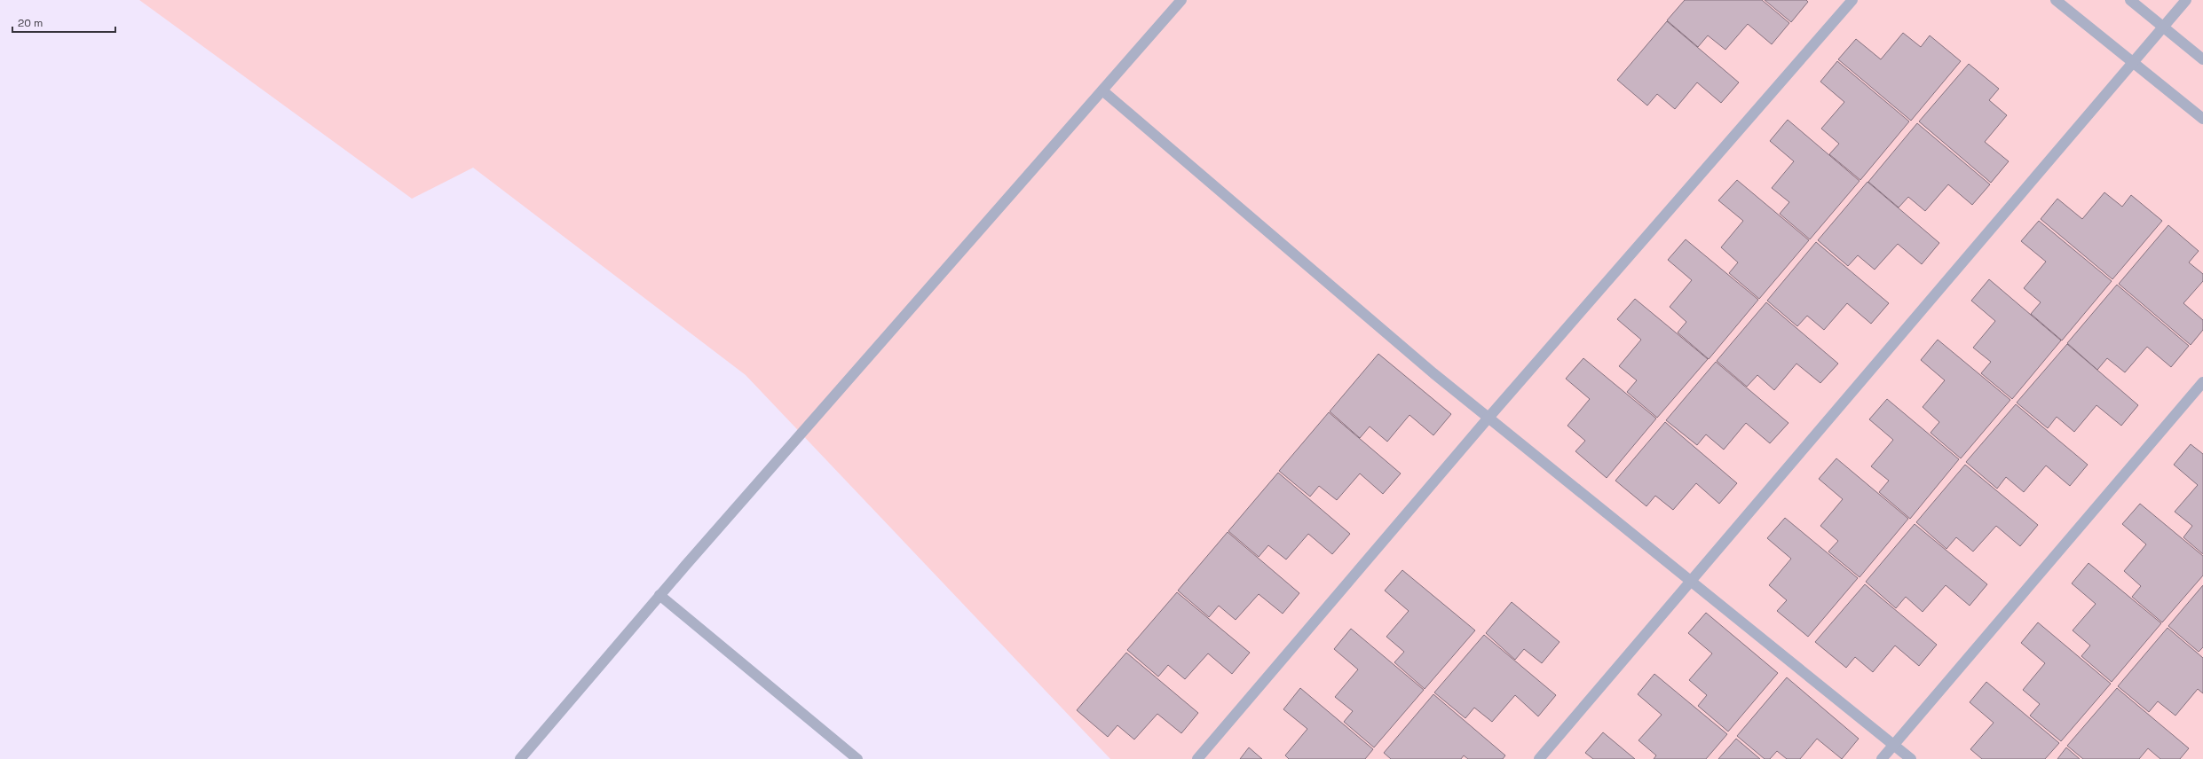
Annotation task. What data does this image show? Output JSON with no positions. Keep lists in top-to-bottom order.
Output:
{
  "scale_bar": "20 m"
}
